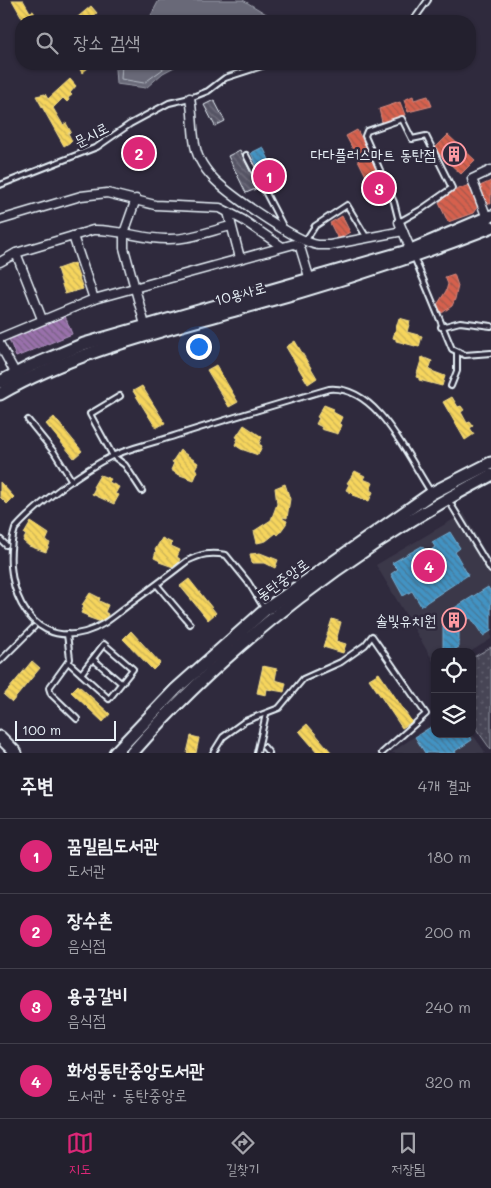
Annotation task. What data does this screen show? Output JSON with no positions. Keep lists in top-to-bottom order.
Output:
{
  "streets": {
    "street": ["10용사로", "동탄중앙로"],
    "lane": ["문시로"]
  },
  "places": {
    "building": ["다다플러스마트 동탄점", "솔빛유치원"]
  },
  "scale_bar": "100 m",
  "page": {
    "search": "장소 검색",
    "pins": [
      "2",
      "1",
      "3",
      "4"
    ],
    "scale": "100 m",
    "heading": ["주변", "4개 결과"],
    "list": [
      {
        "mark": "1",
        "name": "꿈밀림도서관",
        "note": "도서관",
        "value": "180 m"
      },
      {
        "mark": "2",
        "name": "장수촌",
        "note": "음식점",
        "value": "200 m"
      },
      {
        "mark": "3",
        "name": "용궁갈비",
        "note": "음식점",
        "value": "240 m"
      },
      {
        "mark": "4",
        "name": "화성동탄중앙도서관",
        "note": "도서관 · 동탄중앙로",
        "value": "320 m"
      }
    ],
    "nav": ["지도", "길찾기", "저장됨"]
  }
}
